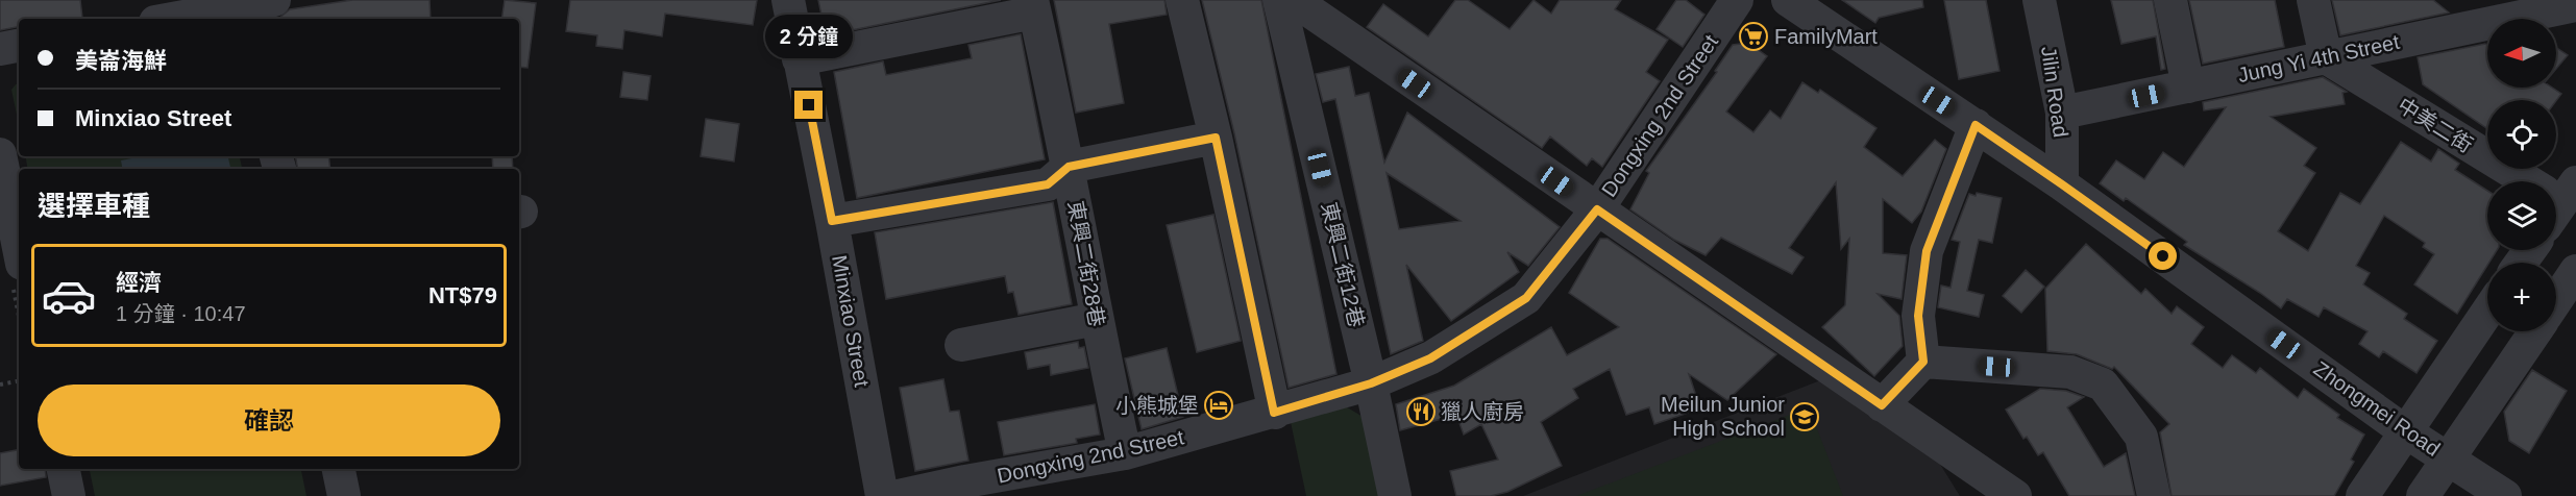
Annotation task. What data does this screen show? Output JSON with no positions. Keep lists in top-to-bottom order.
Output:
{
  "streets": {
    "street": [
      "Jung Yi 4th Street",
      "Jilin Road",
      "Dongxing 2nd Street",
      "中美二街",
      "東興二街28巷",
      "東興二街12巷",
      "Minxiao Street",
      "Zhongmei Road"
    ]
  },
  "crossings": [
    ["Jung Yi 4th Street", "Jilin Road"],
    ["Jung Yi 4th Street", "中美二街"],
    ["Jilin Road", "Zhongmei Road"],
    ["Dongxing 2nd Street", "東興二街28巷"],
    ["Dongxing 2nd Street", "東興二街12巷"]
  ],
  "places": {
    "supermarket": ["FamilyMart"],
    "hotel": ["小熊城堡"],
    "restaurant": ["獵人廚房"],
    "school or university": ["Meilun Junior High School"]
  },
  "north": "left",
  "page": {
    "bubble": "2 分鐘",
    "map_buttons": "+",
    "banner": ["美崙海鮮", "Minxiao Street"],
    "heading": "選擇車種",
    "list": [
      {
        "name": "經濟",
        "note": "1 分鐘 · 10:47",
        "value": "NT$79"
      }
    ],
    "buttons": "確認"
  }
}
